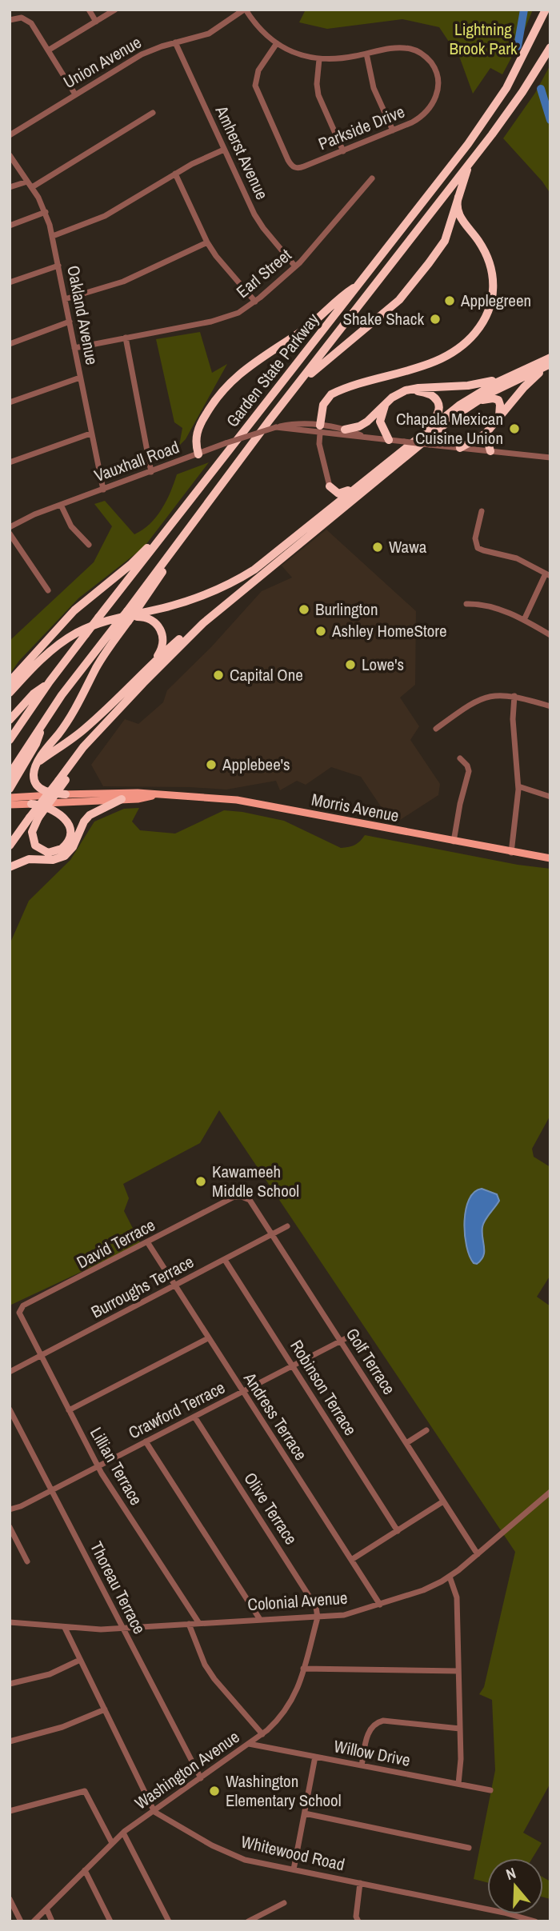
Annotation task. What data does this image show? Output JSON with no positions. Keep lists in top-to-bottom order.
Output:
{
  "streets": {
    "highway": ["Garden State Parkway"],
    "main road": ["Morris Avenue"],
    "street": [
      "Union Avenue",
      "Parkside Drive",
      "Amherst Avenue",
      "Earl Street",
      "Oakland Avenue",
      "Vauxhall Road",
      "David Terrace",
      "Burroughs Terrace",
      "Golf Terrace",
      "Robinson Terrace",
      "Crawford Terrace",
      "Andress Terrace",
      "Lillian Terrace",
      "Olive Terrace",
      "Thoreau Terrace",
      "Colonial Avenue",
      "Willow Drive",
      "Washington Avenue",
      "Whitewood Road"
    ]
  },
  "crossings": [
    ["Union Avenue", "Parkside Drive"],
    ["Union Avenue", "Amherst Avenue"],
    ["Amherst Avenue", "Earl Street"],
    ["Earl Street", "Oakland Avenue"],
    ["Oakland Avenue", "Vauxhall Road"],
    ["David Terrace", "Golf Terrace"],
    ["David Terrace", "Andress Terrace"],
    ["David Terrace", "Lillian Terrace"],
    ["Burroughs Terrace", "Golf Terrace"],
    ["Burroughs Terrace", "Robinson Terrace"],
    ["Burroughs Terrace", "Andress Terrace"],
    ["Burroughs Terrace", "Lillian Terrace"],
    ["Golf Terrace", "Crawford Terrace"],
    ["Golf Terrace", "Colonial Avenue"],
    ["Robinson Terrace", "Crawford Terrace"],
    ["Crawford Terrace", "Andress Terrace"],
    ["Crawford Terrace", "Lillian Terrace"],
    ["Crawford Terrace", "Olive Terrace"],
    ["Crawford Terrace", "Thoreau Terrace"],
    ["Andress Terrace", "Colonial Avenue"],
    ["Lillian Terrace", "Colonial Avenue"],
    ["Olive Terrace", "Colonial Avenue"],
    ["Olive Terrace", "Washington Avenue"],
    ["Thoreau Terrace", "Colonial Avenue"],
    ["Thoreau Terrace", "Washington Avenue"],
    ["Colonial Avenue", "Washington Avenue"],
    ["Willow Drive", "Washington Avenue"],
    ["Washington Avenue", "Whitewood Road"]
  ],
  "parks": ["Lightning Brook Park"],
  "places": [
    "Applegreen",
    "Shake Shack",
    "Chapala Mexican Cuisine Union",
    "Wawa",
    "Burlington",
    "Ashley HomeStore",
    "Lowe's",
    "Capital One",
    "Applebee's",
    "Kawameeh Middle School",
    "Washington Elementary School"
  ],
  "north": "top"
}
